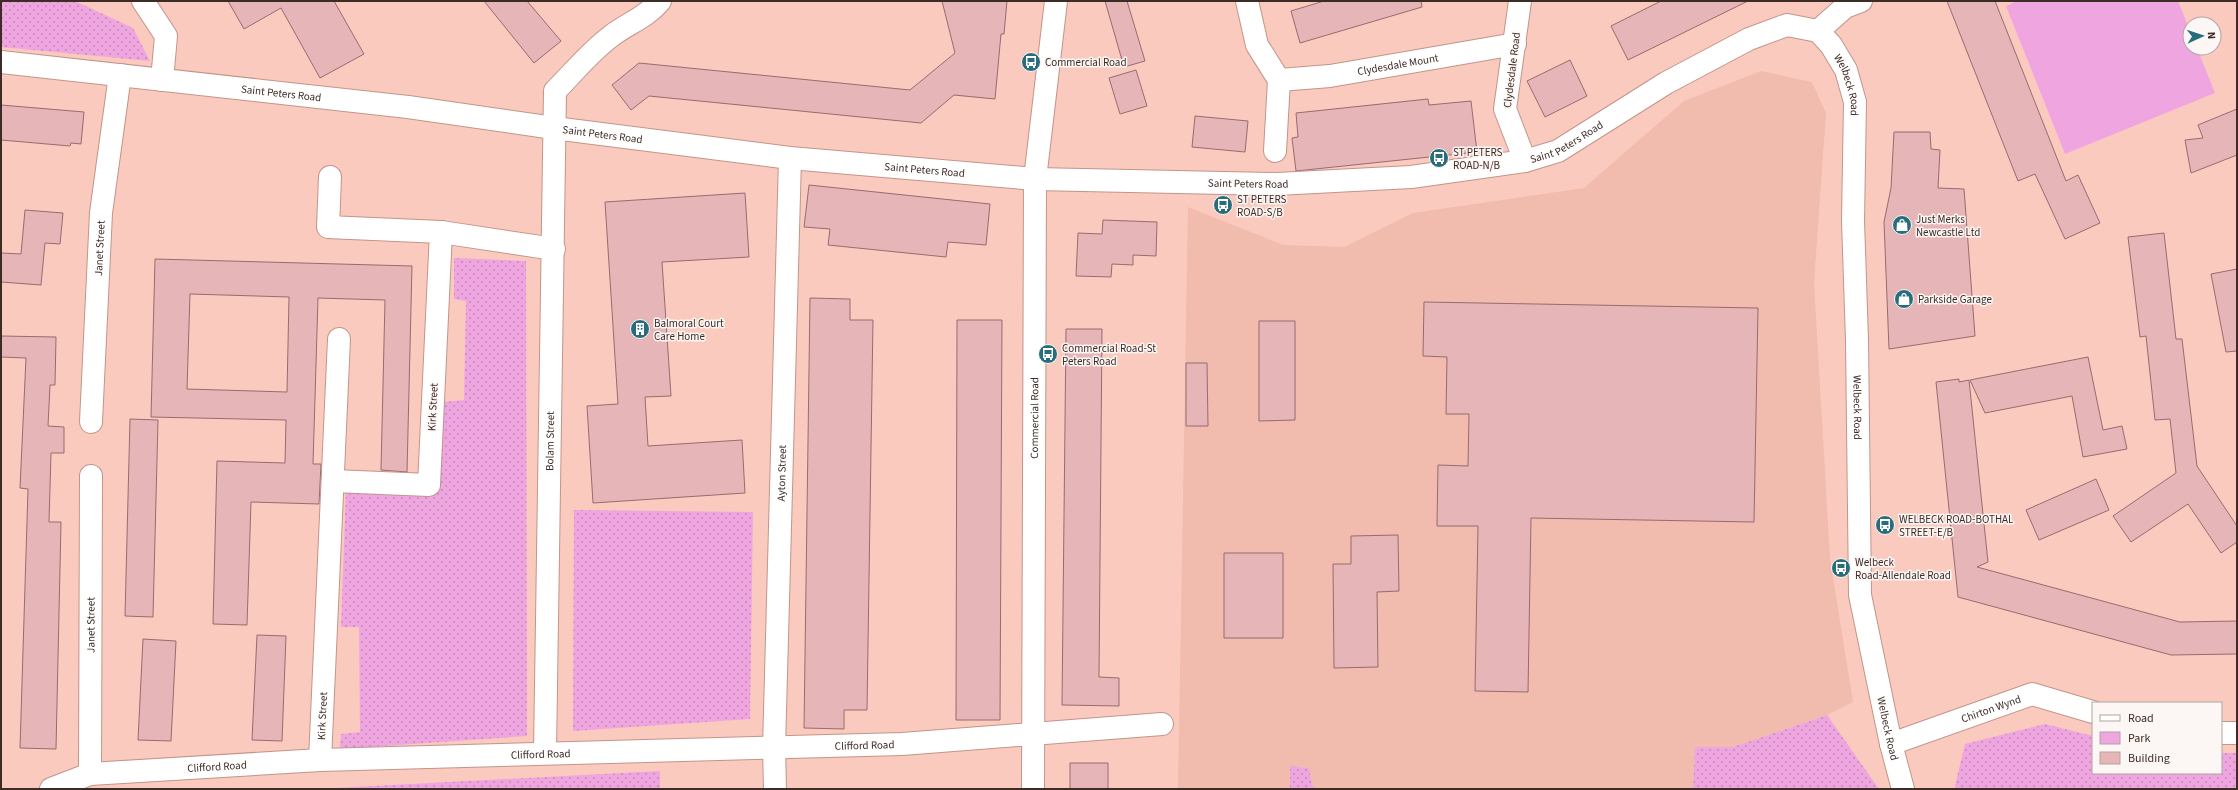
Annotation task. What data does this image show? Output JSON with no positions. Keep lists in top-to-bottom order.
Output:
{
  "streets": {
    "street": [
      "Clydesdale Mount",
      "Clydesdale Road",
      "Welbeck Road",
      "Saint Peters Road",
      "Janet Street",
      "Kirk Street",
      "Commercial Road",
      "Bolam Street",
      "Ayton Street",
      "Chirton Wynd",
      "Clifford Road"
    ]
  },
  "crossings": [
    ["Clydesdale Mount", "Clydesdale Road"],
    ["Clydesdale Road", "Saint Peters Road"],
    ["Welbeck Road", "Saint Peters Road"],
    ["Welbeck Road", "Chirton Wynd"],
    ["Saint Peters Road", "Janet Street"],
    ["Saint Peters Road", "Commercial Road"],
    ["Saint Peters Road", "Bolam Street"],
    ["Saint Peters Road", "Ayton Street"],
    ["Janet Street", "Clifford Road"],
    ["Kirk Street", "Clifford Road"],
    ["Commercial Road", "Clifford Road"],
    ["Bolam Street", "Clifford Road"],
    ["Ayton Street", "Clifford Road"]
  ],
  "places": {
    "bus stop": [
      "Commercial Road",
      "ST PETERS ROAD-N/B",
      "ST PETERS ROAD-S/B",
      "Commercial Road-St Peters Road",
      "WELBECK ROAD-BOTHAL STREET-E/B",
      "Welbeck Road-Allendale Road"
    ],
    "shop": ["Just Merks Newcastle Ltd", "Parkside Garage"],
    "building": ["Balmoral Court Care Home"]
  },
  "legend": ["Road", "Park", "Building"],
  "north": "right"
}
